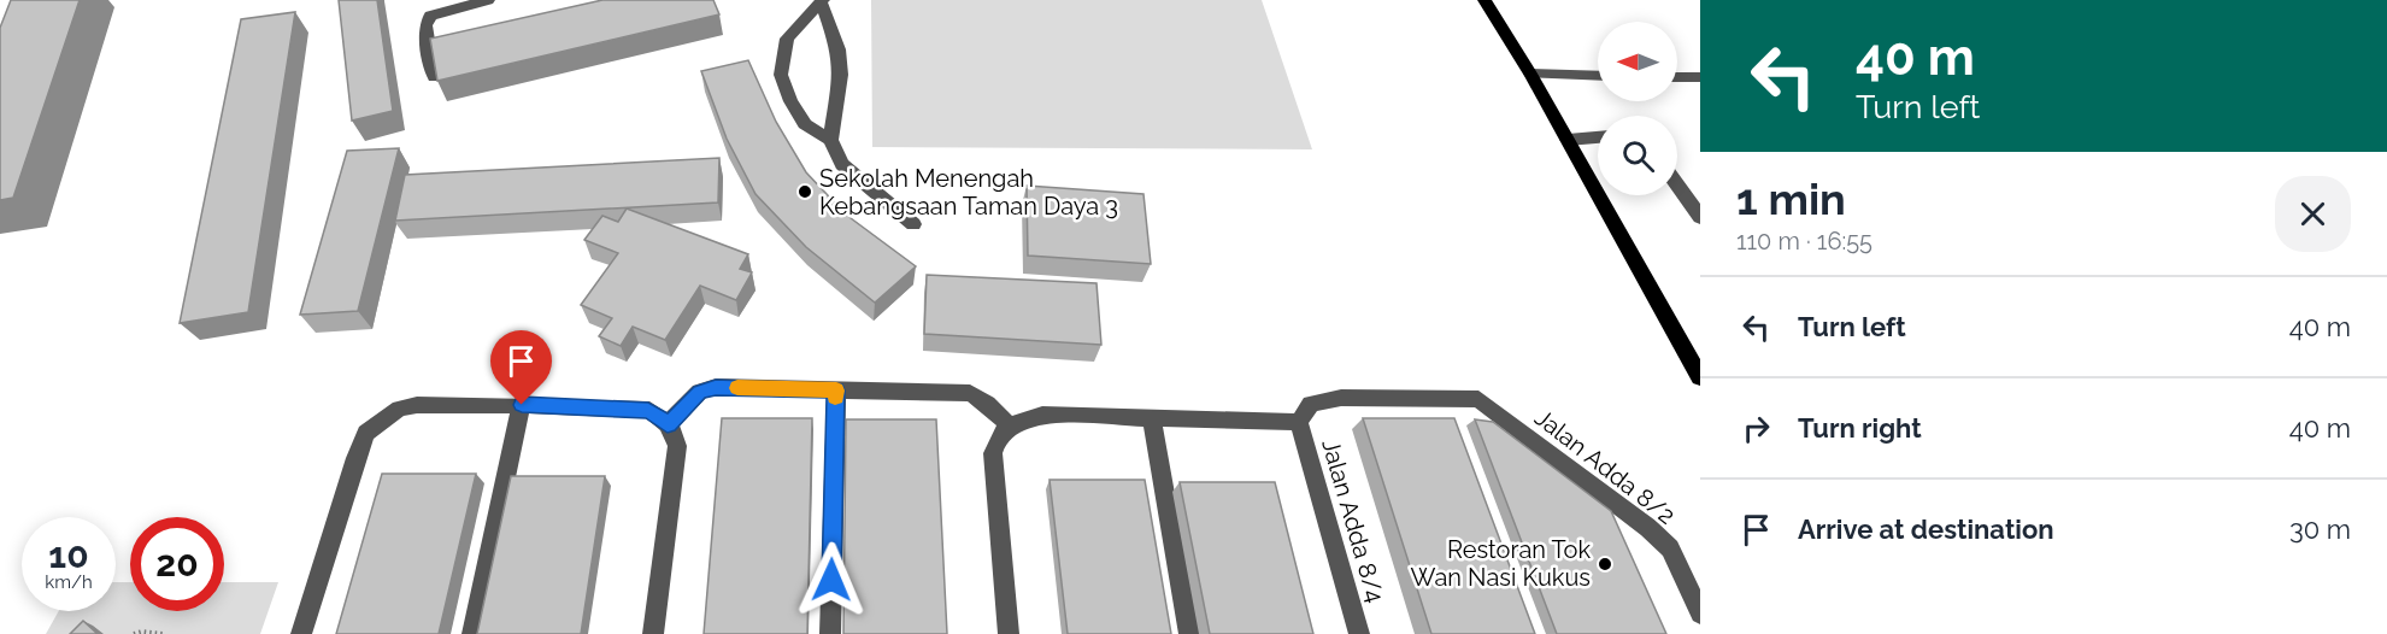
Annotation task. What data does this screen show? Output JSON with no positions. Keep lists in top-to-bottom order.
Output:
{
  "streets": {
    "street": ["Jalan Adda 8/2", "Jalan Adda 8/4"]
  },
  "crossings": [
    ["Jalan Adda 8/2", "Jalan Adda 8/4"]
  ],
  "places": ["Sekolah Menengah Kebangsaan Taman Daya 3", "Restoran Tok Wan Nasi Kukus"],
  "north": "left",
  "page": {
    "turn": ["40 m", "Turn left"],
    "heading": ["1 min", "110 m · 16:55"],
    "list": [
      {
        "name": "Turn left",
        "value": "40 m"
      },
      {
        "name": "Turn right",
        "value": "40 m"
      },
      {
        "name": "Arrive at destination",
        "value": "30 m"
      }
    ],
    "speed": "10 km/h",
    "limit": "20"
  }
}
